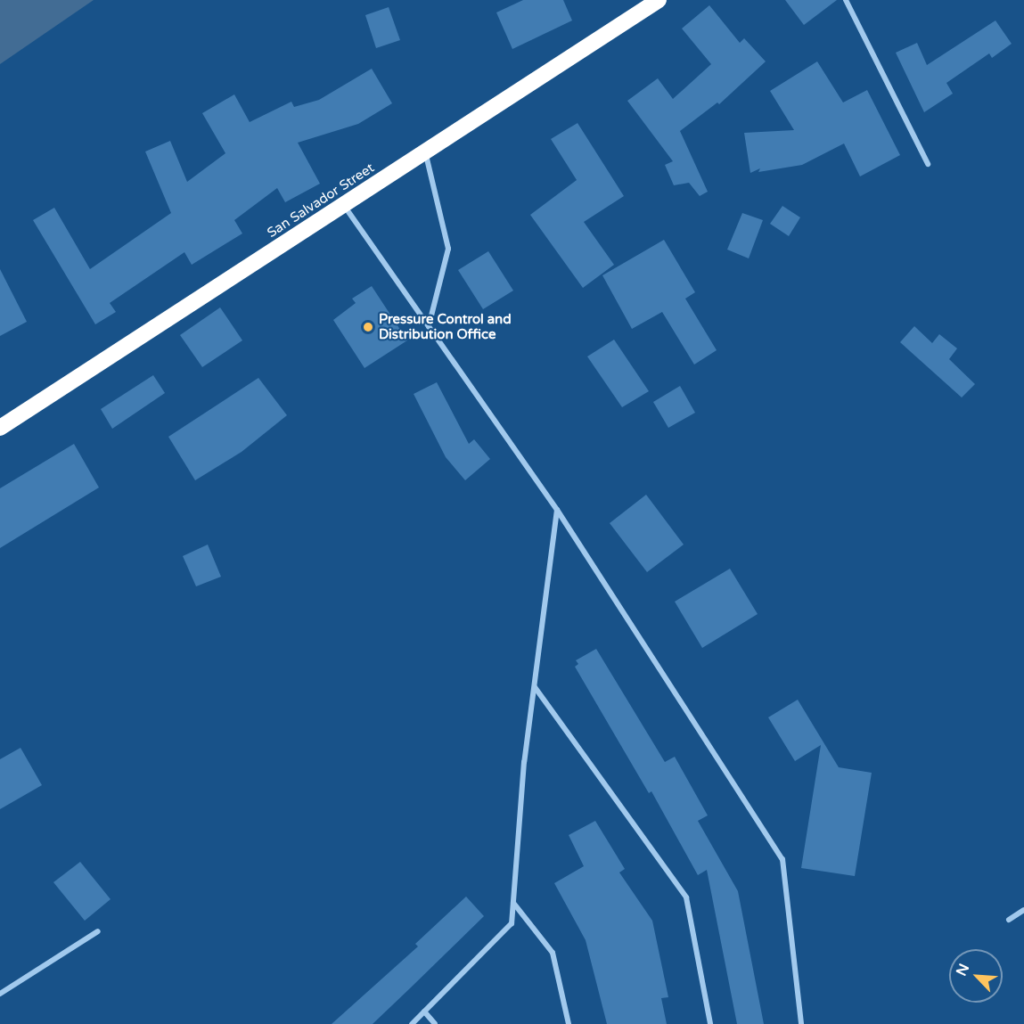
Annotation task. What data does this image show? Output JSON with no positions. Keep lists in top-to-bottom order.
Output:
{
  "streets": {
    "highway": ["San Salvador Street"]
  },
  "places": ["Pressure Control and Distribution Office"],
  "north": "top left"
}
